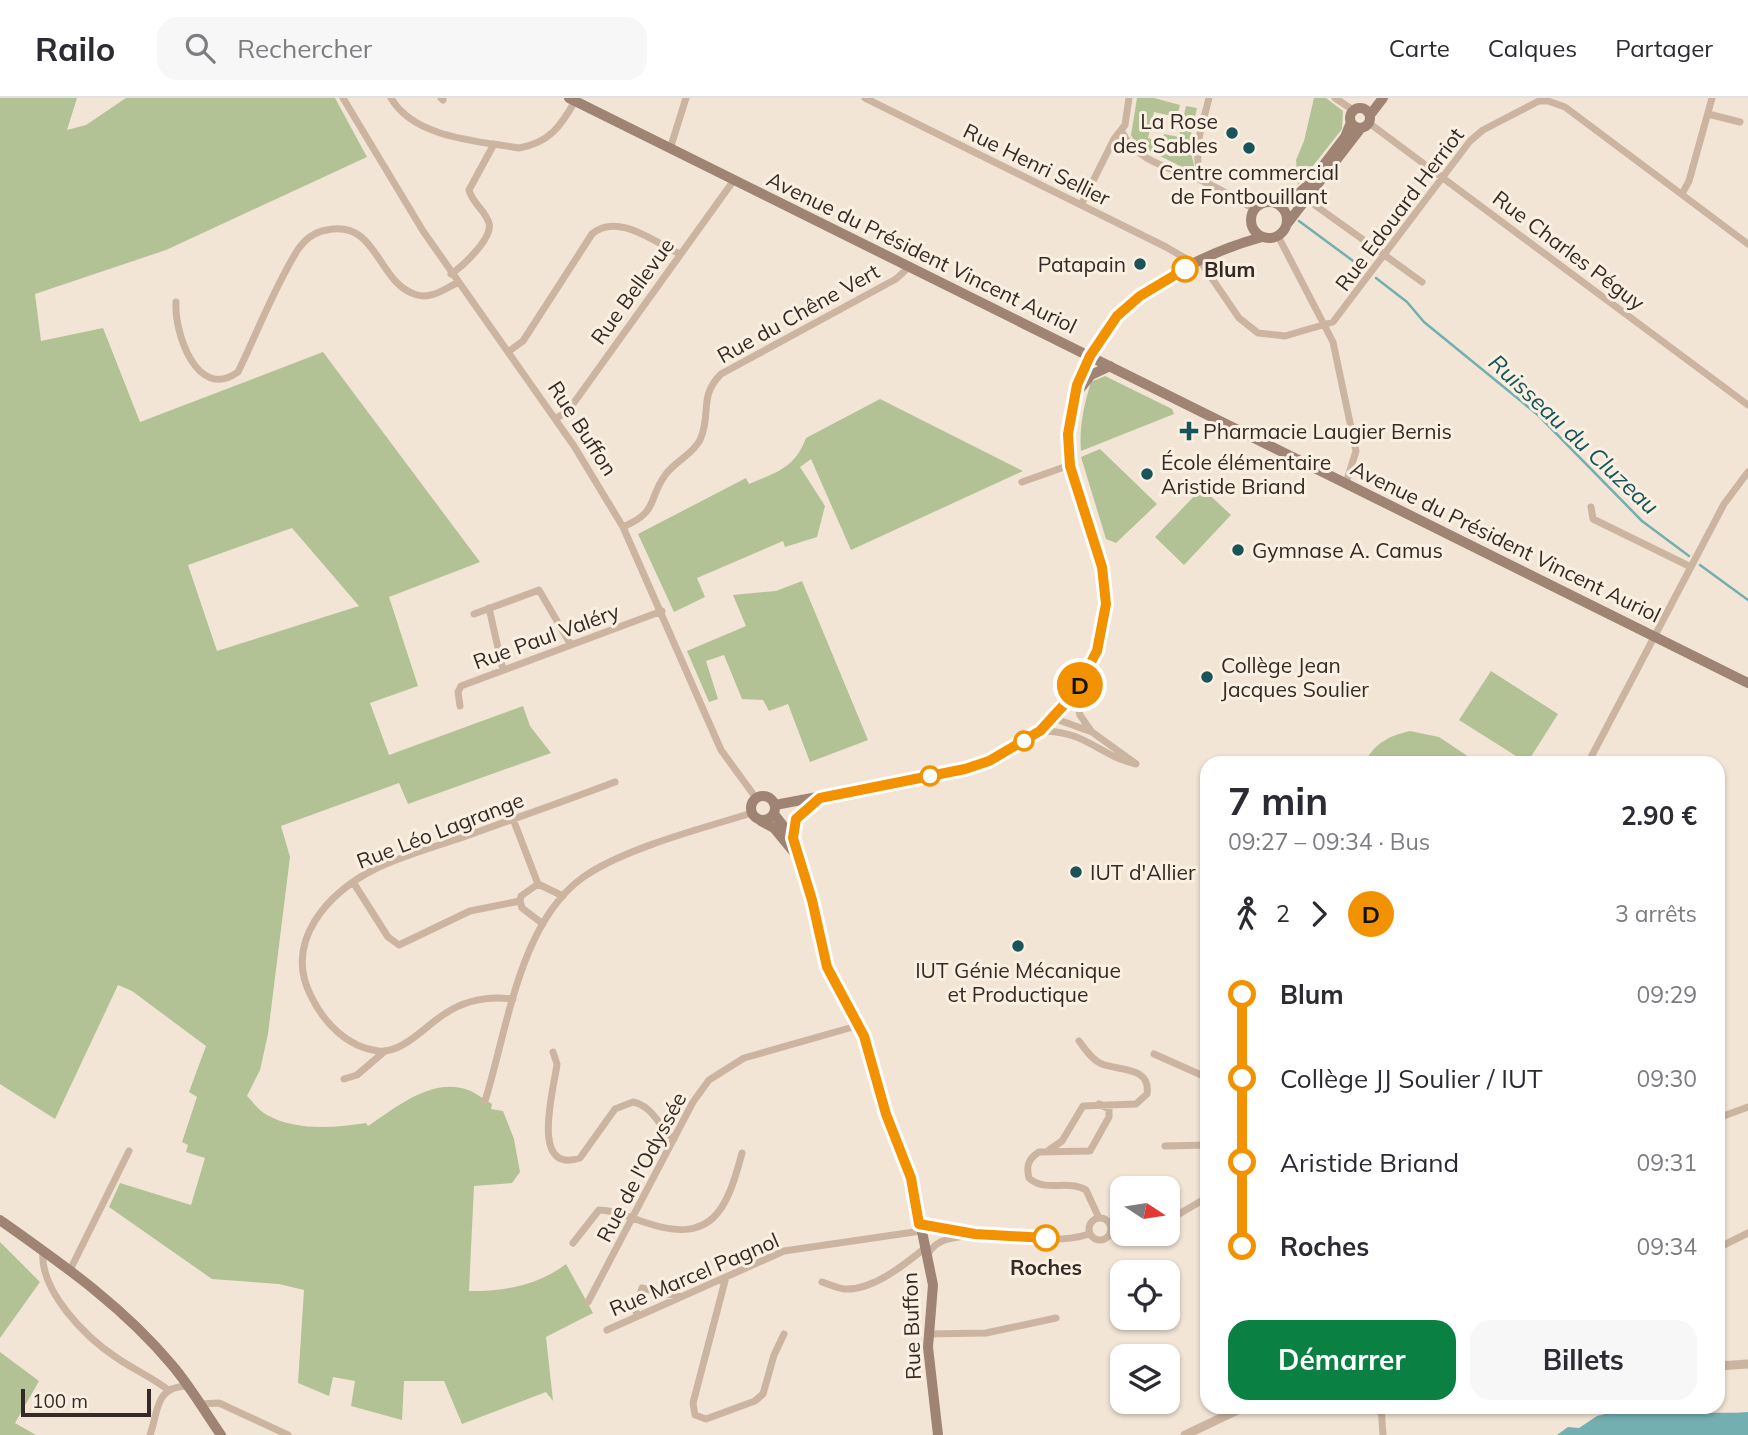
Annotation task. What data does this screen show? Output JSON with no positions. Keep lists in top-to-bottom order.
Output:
{
  "streets": {
    "main road": ["Avenue du Président Vincent Auriol", "Rue Buffon"],
    "street": [
      "Rue Henri Sellier",
      "Rue Edouard Herriot",
      "Rue Charles Péguy",
      "Rue Bellevue",
      "Rue du Chêne Vert",
      "Rue Paul Valéry",
      "Rue Léo Lagrange",
      "Rue de l'Odyssée",
      "Rue Marcel Pagnol"
    ]
  },
  "crossings": [
    ["Rue Edouard Herriot", "Rue Charles Péguy"],
    ["Avenue du Président Vincent Auriol", "Rue Bellevue"],
    ["Avenue du Président Vincent Auriol", "Rue du Chêne Vert"],
    ["Rue Bellevue", "Rue Buffon"],
    ["Rue du Chêne Vert", "Rue Buffon"],
    ["Rue Buffon", "Rue Paul Valéry"],
    ["Rue Buffon", "Rue de l'Odyssée"],
    ["Rue Buffon", "Rue Marcel Pagnol"]
  ],
  "water": ["Ruisseau du Cluzeau"],
  "places": {
    "other": [
      "La Rose des Sables",
      "Centre commercial de Fontbouillant",
      "Patapain",
      "Blum",
      "École élémentaire Aristide Briand",
      "Gymnase A. Camus",
      "Collège Jean Jacques Soulier",
      "IUT d'Allier",
      "IUT Génie Mécanique et Productique",
      "Roches"
    ],
    "health": ["Pharmacie Laugier Bernis"]
  },
  "lines": ["bus line D"],
  "scale_bar": "100 m",
  "north": "right",
  "page": {
    "header": "Railo",
    "search": "Rechercher",
    "nav": ["Carte", "Calques", "Partager"],
    "on_map": "D",
    "heading": ["7 min", "09:27 – 09:34 · Bus", "2.90 €"],
    "legs": ["2", "D", "3 arrêts"],
    "list": [
      {
        "name": "Blum",
        "value": "09:29"
      },
      {
        "name": "Collège JJ Soulier / IUT",
        "value": "09:30"
      },
      {
        "name": "Aristide Briand",
        "value": "09:31"
      },
      {
        "name": "Roches",
        "value": "09:34"
      }
    ],
    "buttons": ["Démarrer", "Billets"],
    "scale": "100 m"
  }
}
